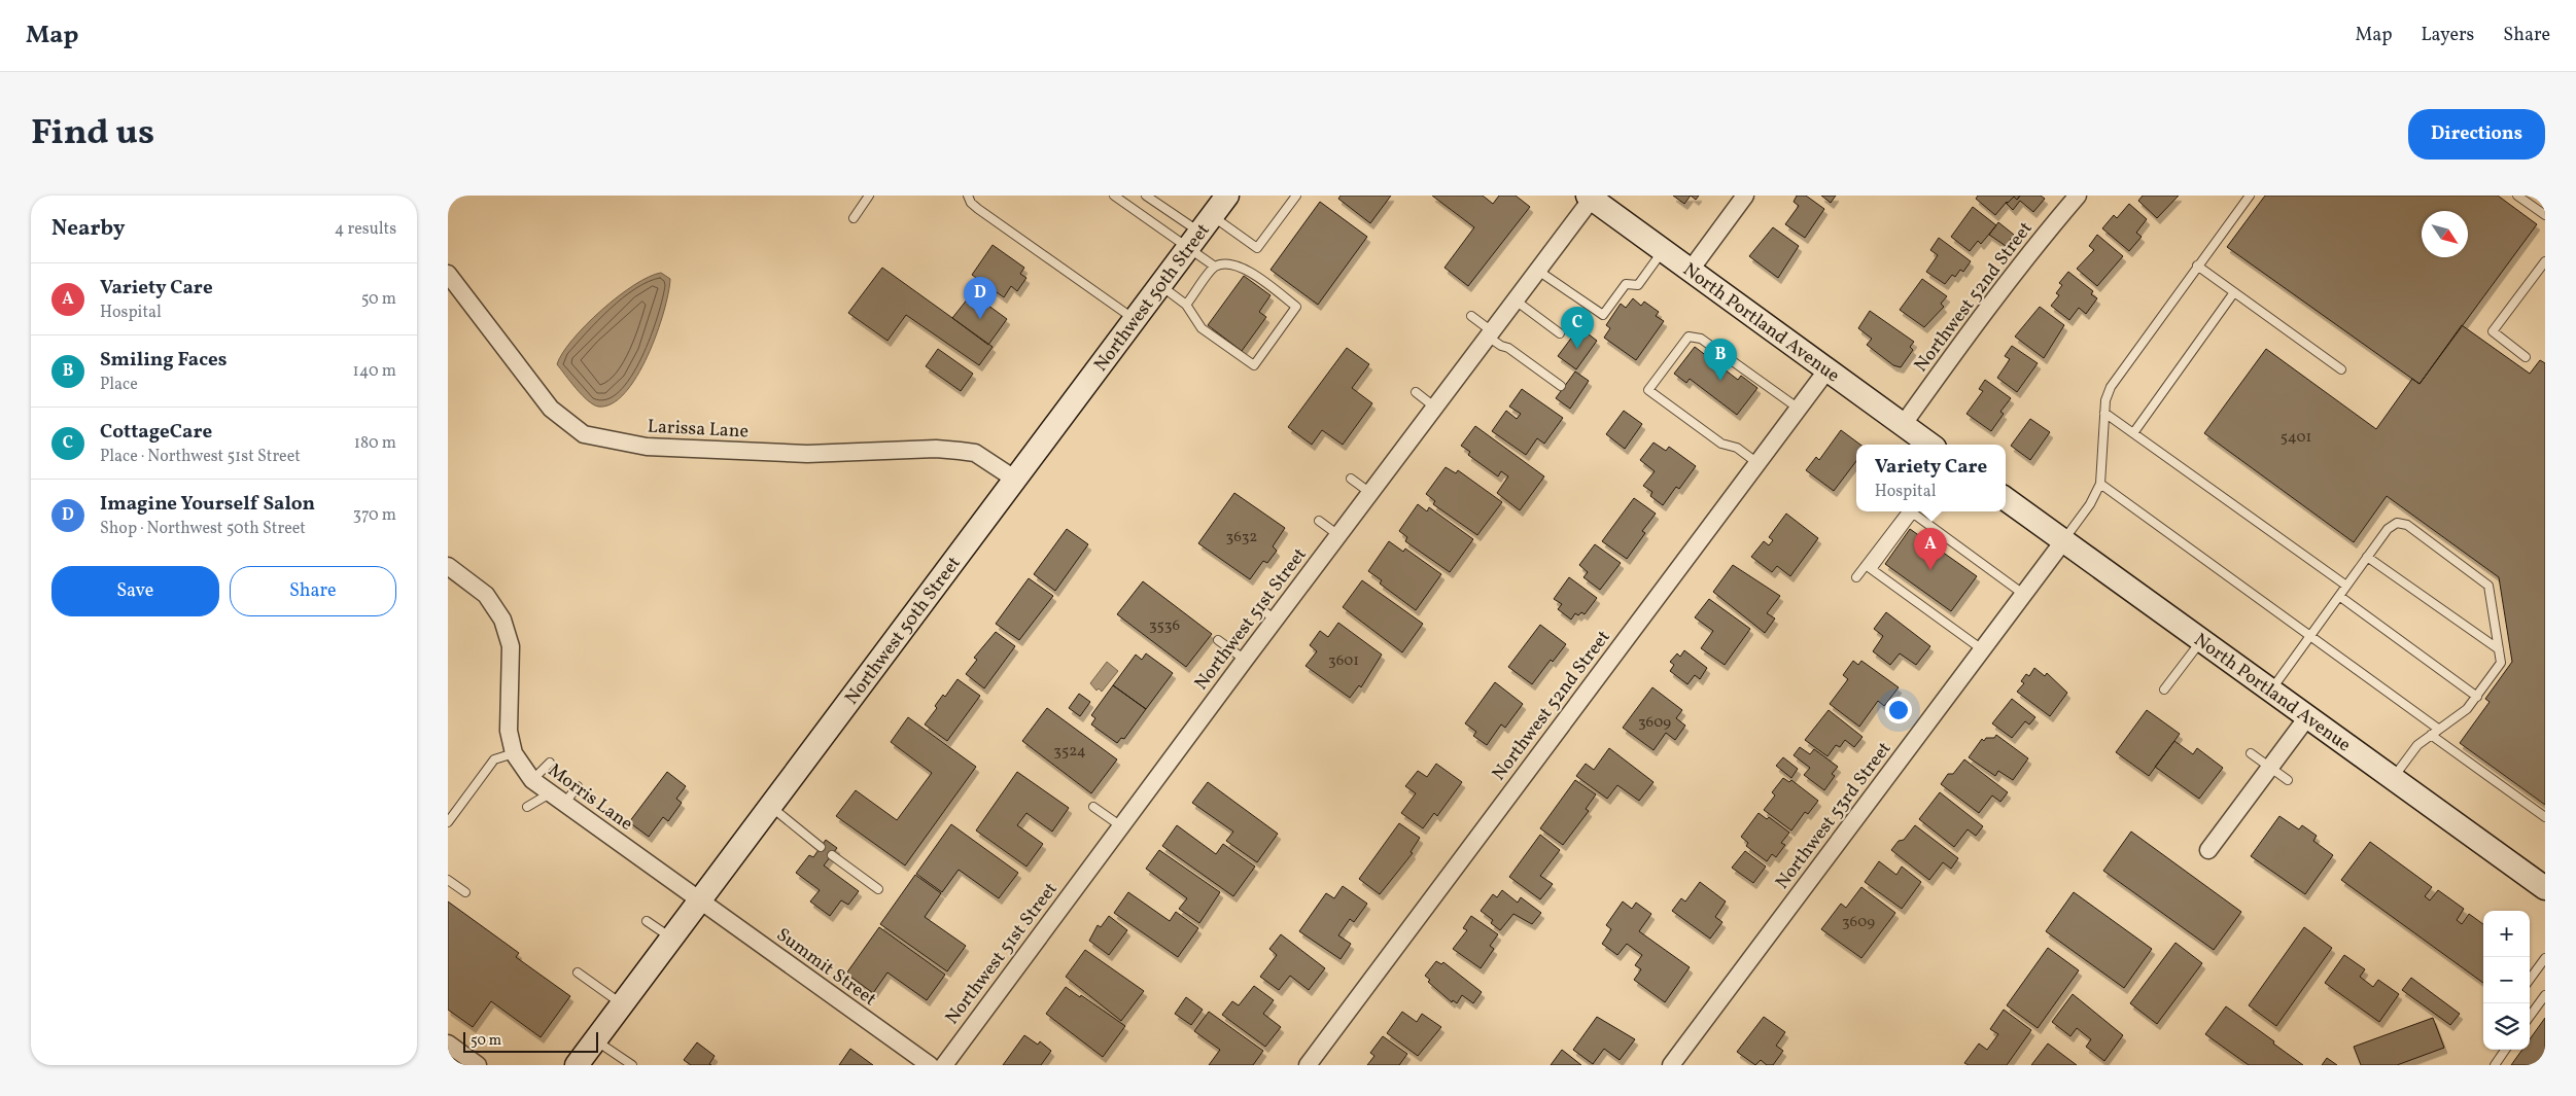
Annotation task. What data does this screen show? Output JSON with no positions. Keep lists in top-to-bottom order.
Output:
{
  "streets": {
    "main road": ["Northwest 50th Street", "North Portland Avenue"],
    "street": [
      "Northwest 52nd Street",
      "Larissa Lane",
      "Northwest 51st Street",
      "Morris Lane",
      "Northwest 53rd Street",
      "Summit Street"
    ]
  },
  "crossings": [
    ["Northwest 50th Street", "Larissa Lane"],
    ["Northwest 50th Street", "Morris Lane"],
    ["Northwest 50th Street", "Summit Street"],
    ["Northwest 52nd Street", "North Portland Avenue"],
    ["North Portland Avenue", "Northwest 51st Street"],
    ["North Portland Avenue", "Northwest 53rd Street"],
    ["Morris Lane", "Summit Street"]
  ],
  "house_numbers": [
    "5401",
    "3632",
    "3536",
    "3601",
    "3609",
    "3524",
    "3609"
  ],
  "scale_bar": "50 m",
  "north": "bottom right",
  "page": {
    "header": "Map",
    "nav": ["Map", "Layers", "Share"],
    "title": "Find us",
    "buttons": [
      "Directions",
      ["Save", "Share"]
    ],
    "heading": ["Nearby", "4 results"],
    "list": [
      {
        "mark": "A",
        "name": "Variety Care",
        "note": "Hospital",
        "value": "50 m"
      },
      {
        "mark": "B",
        "name": "Smiling Faces",
        "note": "Place",
        "value": "140 m"
      },
      {
        "mark": "C",
        "name": "CottageCare",
        "note": "Place · Northwest 51st Street",
        "value": "180 m"
      },
      {
        "mark": "D",
        "name": "Imagine Yourself Salon",
        "note": "Shop · Northwest 50th Street",
        "value": "370 m"
      }
    ],
    "pins": [
      "D",
      "C",
      "B",
      "A"
    ],
    "popup": ["Variety Care", "Hospital"],
    "map_buttons": ["+", "−"],
    "scale": "50 m"
  }
}
